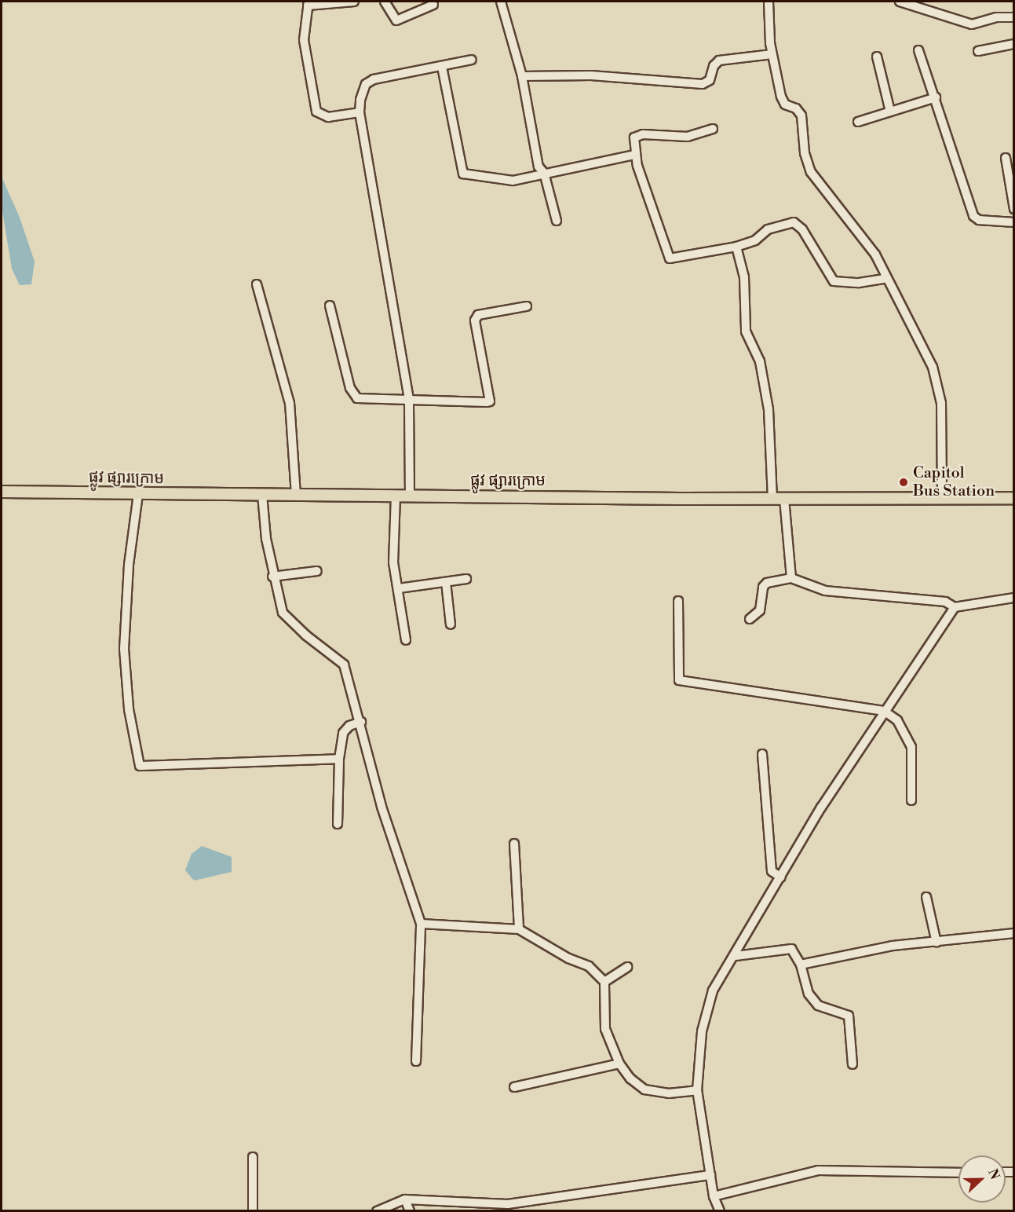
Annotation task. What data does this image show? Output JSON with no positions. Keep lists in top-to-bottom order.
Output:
{
  "streets": {
    "main road": ["ផ្លូវ ផ្សារក្រោម"]
  },
  "places": ["Capitol Bus Station"],
  "north": "right"
}
